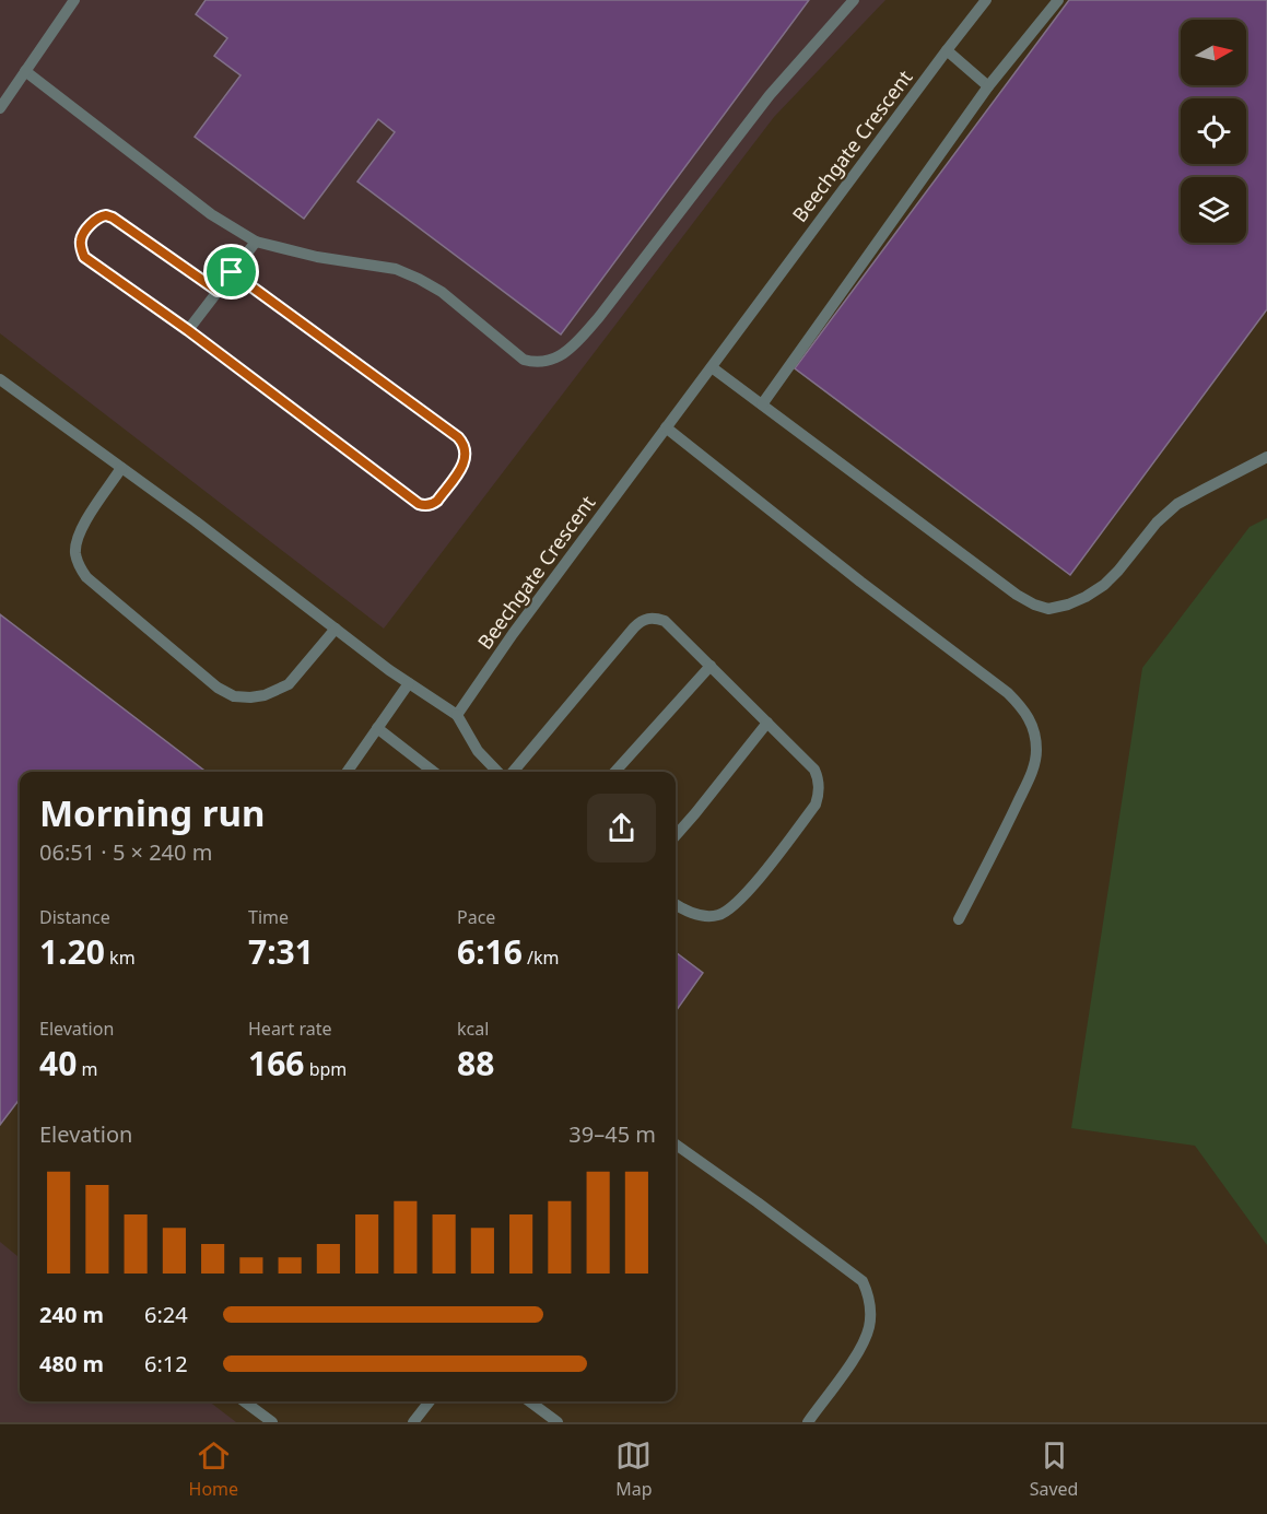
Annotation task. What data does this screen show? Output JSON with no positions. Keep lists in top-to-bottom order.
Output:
{
  "streets": {
    "lane": ["Beechgate Crescent"]
  },
  "north": "right",
  "page": {
    "heading": ["Morning run", "06:51 · 5 × 240 m"],
    "stats": [
      ["Distance", "1.20 km"],
      ["Time", "7:31"],
      ["Pace", "6:16 /km"],
      ["Elevation", "40 m"],
      ["Heart rate", "166 bpm"],
      ["kcal", "88"]
    ],
    "chart": ["Elevation", "39–45 m"],
    "list": [
      {
        "name": "240 m",
        "note": "6:24"
      },
      {
        "name": "480 m",
        "note": "6:12"
      }
    ],
    "tabs": ["Home", "Map", "Saved"]
  }
}
